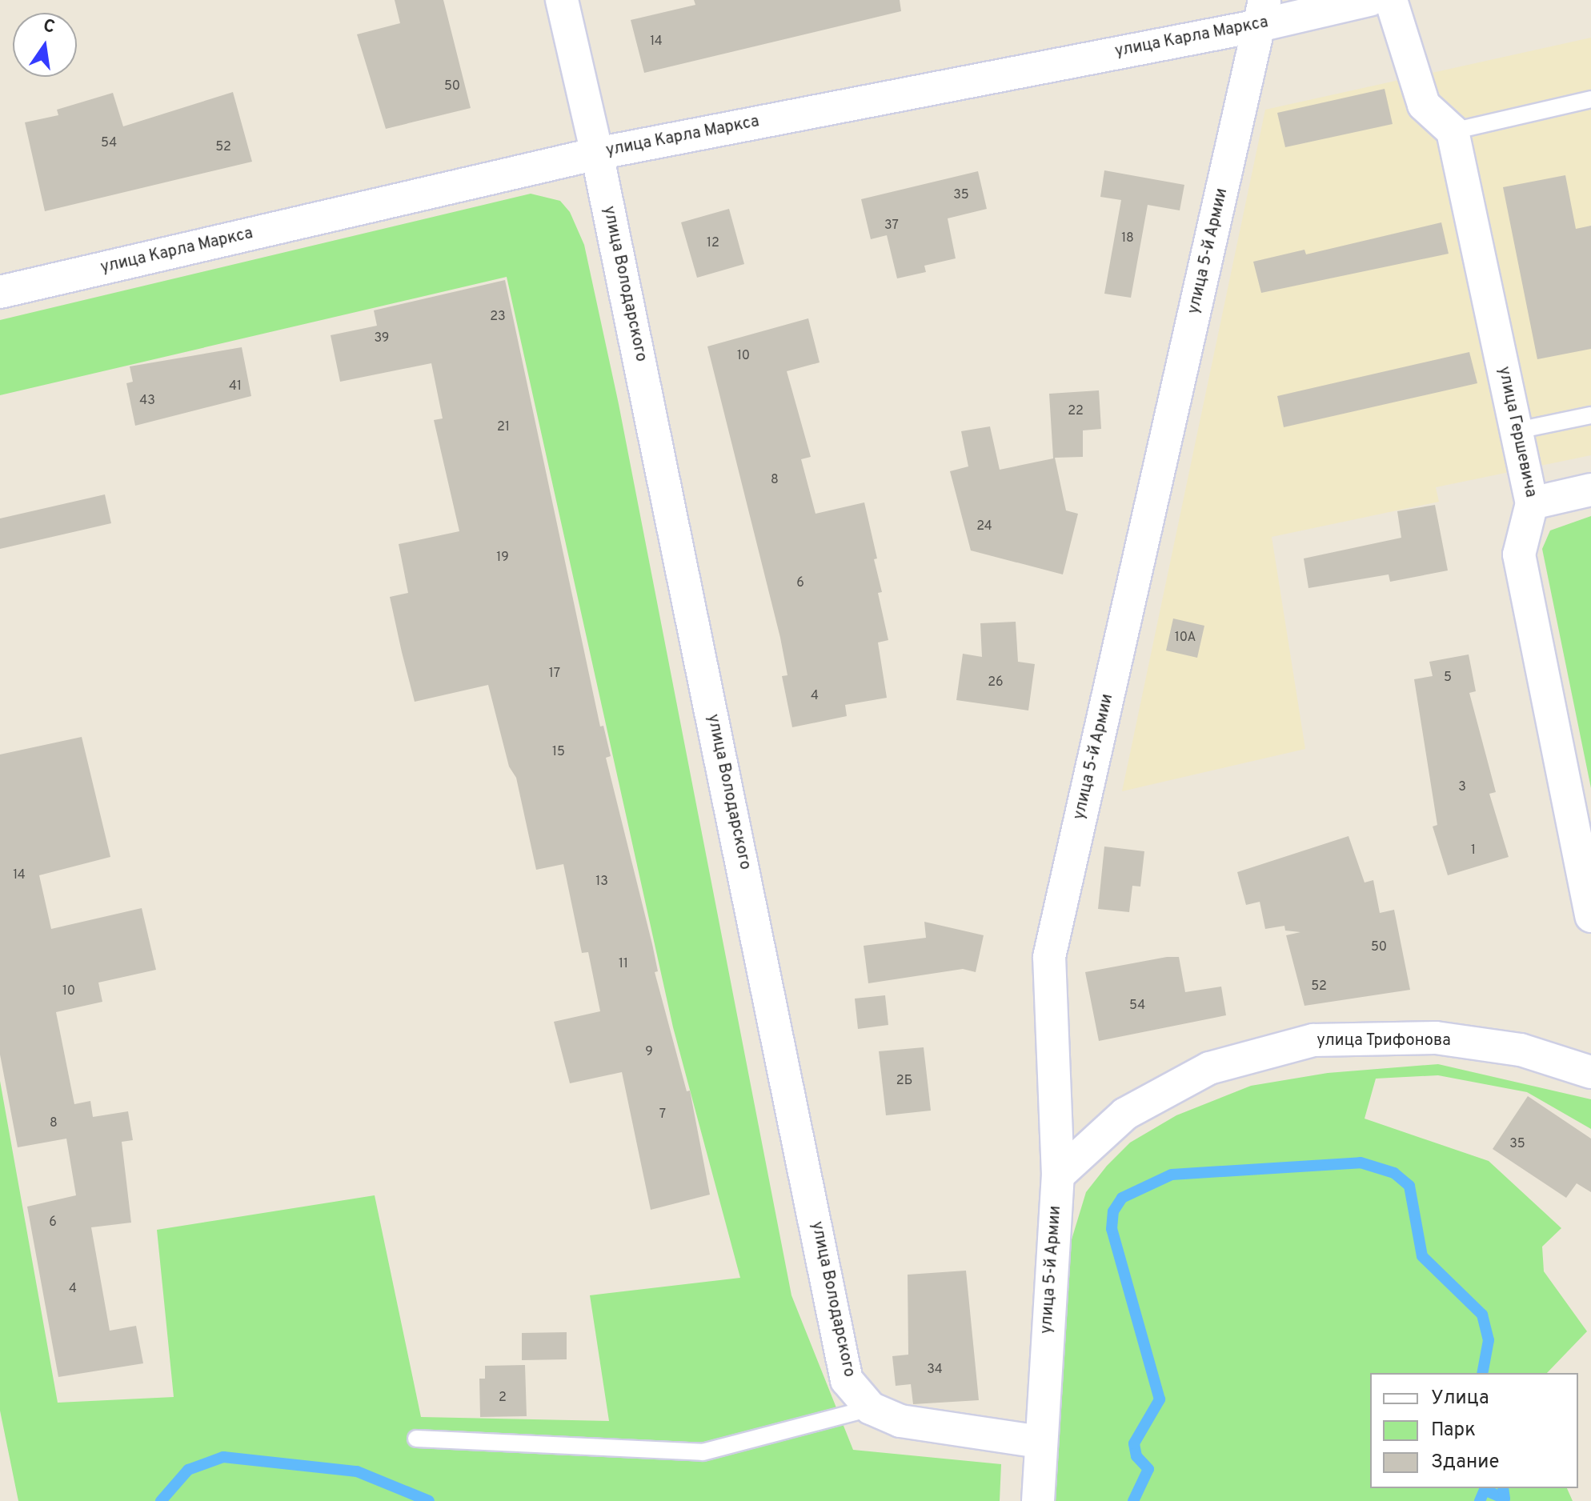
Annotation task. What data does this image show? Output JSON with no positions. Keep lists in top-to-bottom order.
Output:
{
  "streets": {
    "street": [
      "улица Карла Маркса",
      "улица 5-й Армии",
      "улица Володарского",
      "улица Гершевича",
      "улица Трифонова"
    ]
  },
  "crossings": [
    ["улица Карла Маркса", "улица 5-й Армии"],
    ["улица Карла Маркса", "улица Володарского"],
    ["улица 5-й Армии", "улица Володарского"],
    ["улица 5-й Армии", "улица Трифонова"]
  ],
  "house_numbers": [
    "14",
    "50",
    "54",
    "52",
    "35",
    "37",
    "18",
    "12",
    "23",
    "39",
    "10",
    "41",
    "43",
    "22",
    "21",
    "8",
    "24",
    "19",
    "6",
    "10А",
    "17",
    "5",
    "26",
    "4",
    "15",
    "3",
    "1",
    "14",
    "13",
    "50",
    "11",
    "52",
    "10",
    "54",
    "9",
    "2Б",
    "7",
    "8",
    "35",
    "6",
    "4",
    "34",
    "2"
  ],
  "legend": ["Улица", "Парк", "Здание"],
  "north": "top"
}
